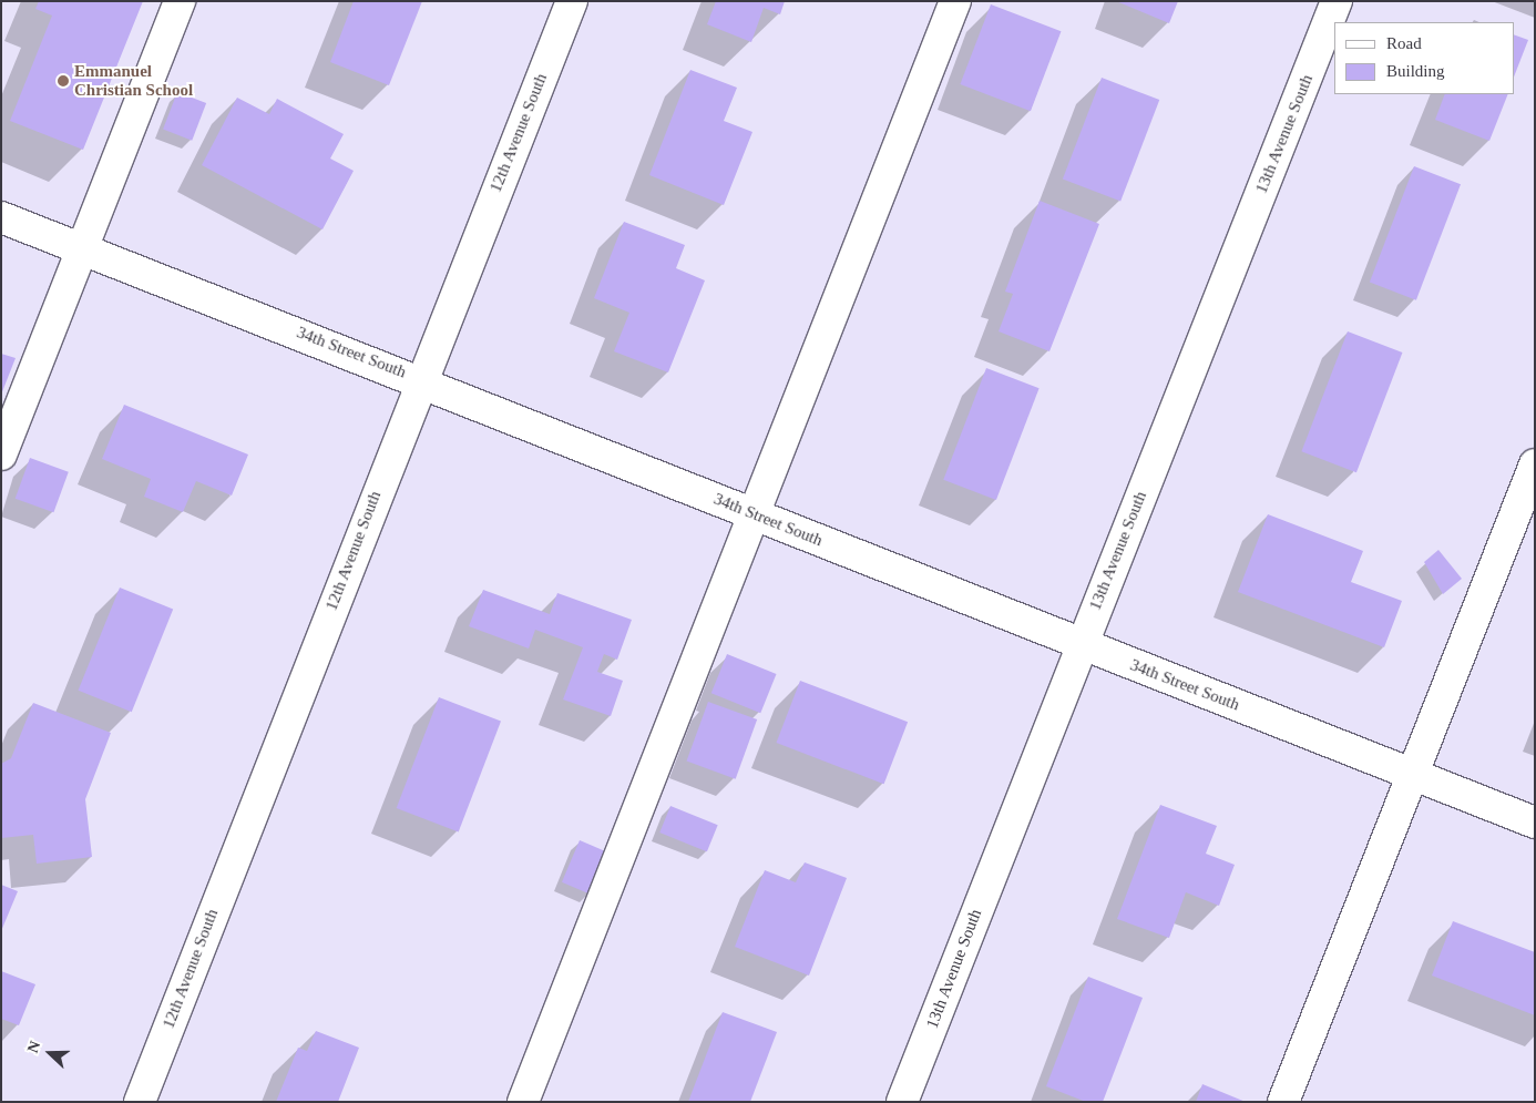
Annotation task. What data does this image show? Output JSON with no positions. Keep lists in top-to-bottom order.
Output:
{
  "streets": {
    "street": ["12th Avenue South", "13th Avenue South", "34th Street South"]
  },
  "crossings": [
    ["12th Avenue South", "34th Street South"],
    ["13th Avenue South", "34th Street South"]
  ],
  "places": ["Emmanuel Christian School"],
  "legend": ["Road", "Building"],
  "north": "left"
}
